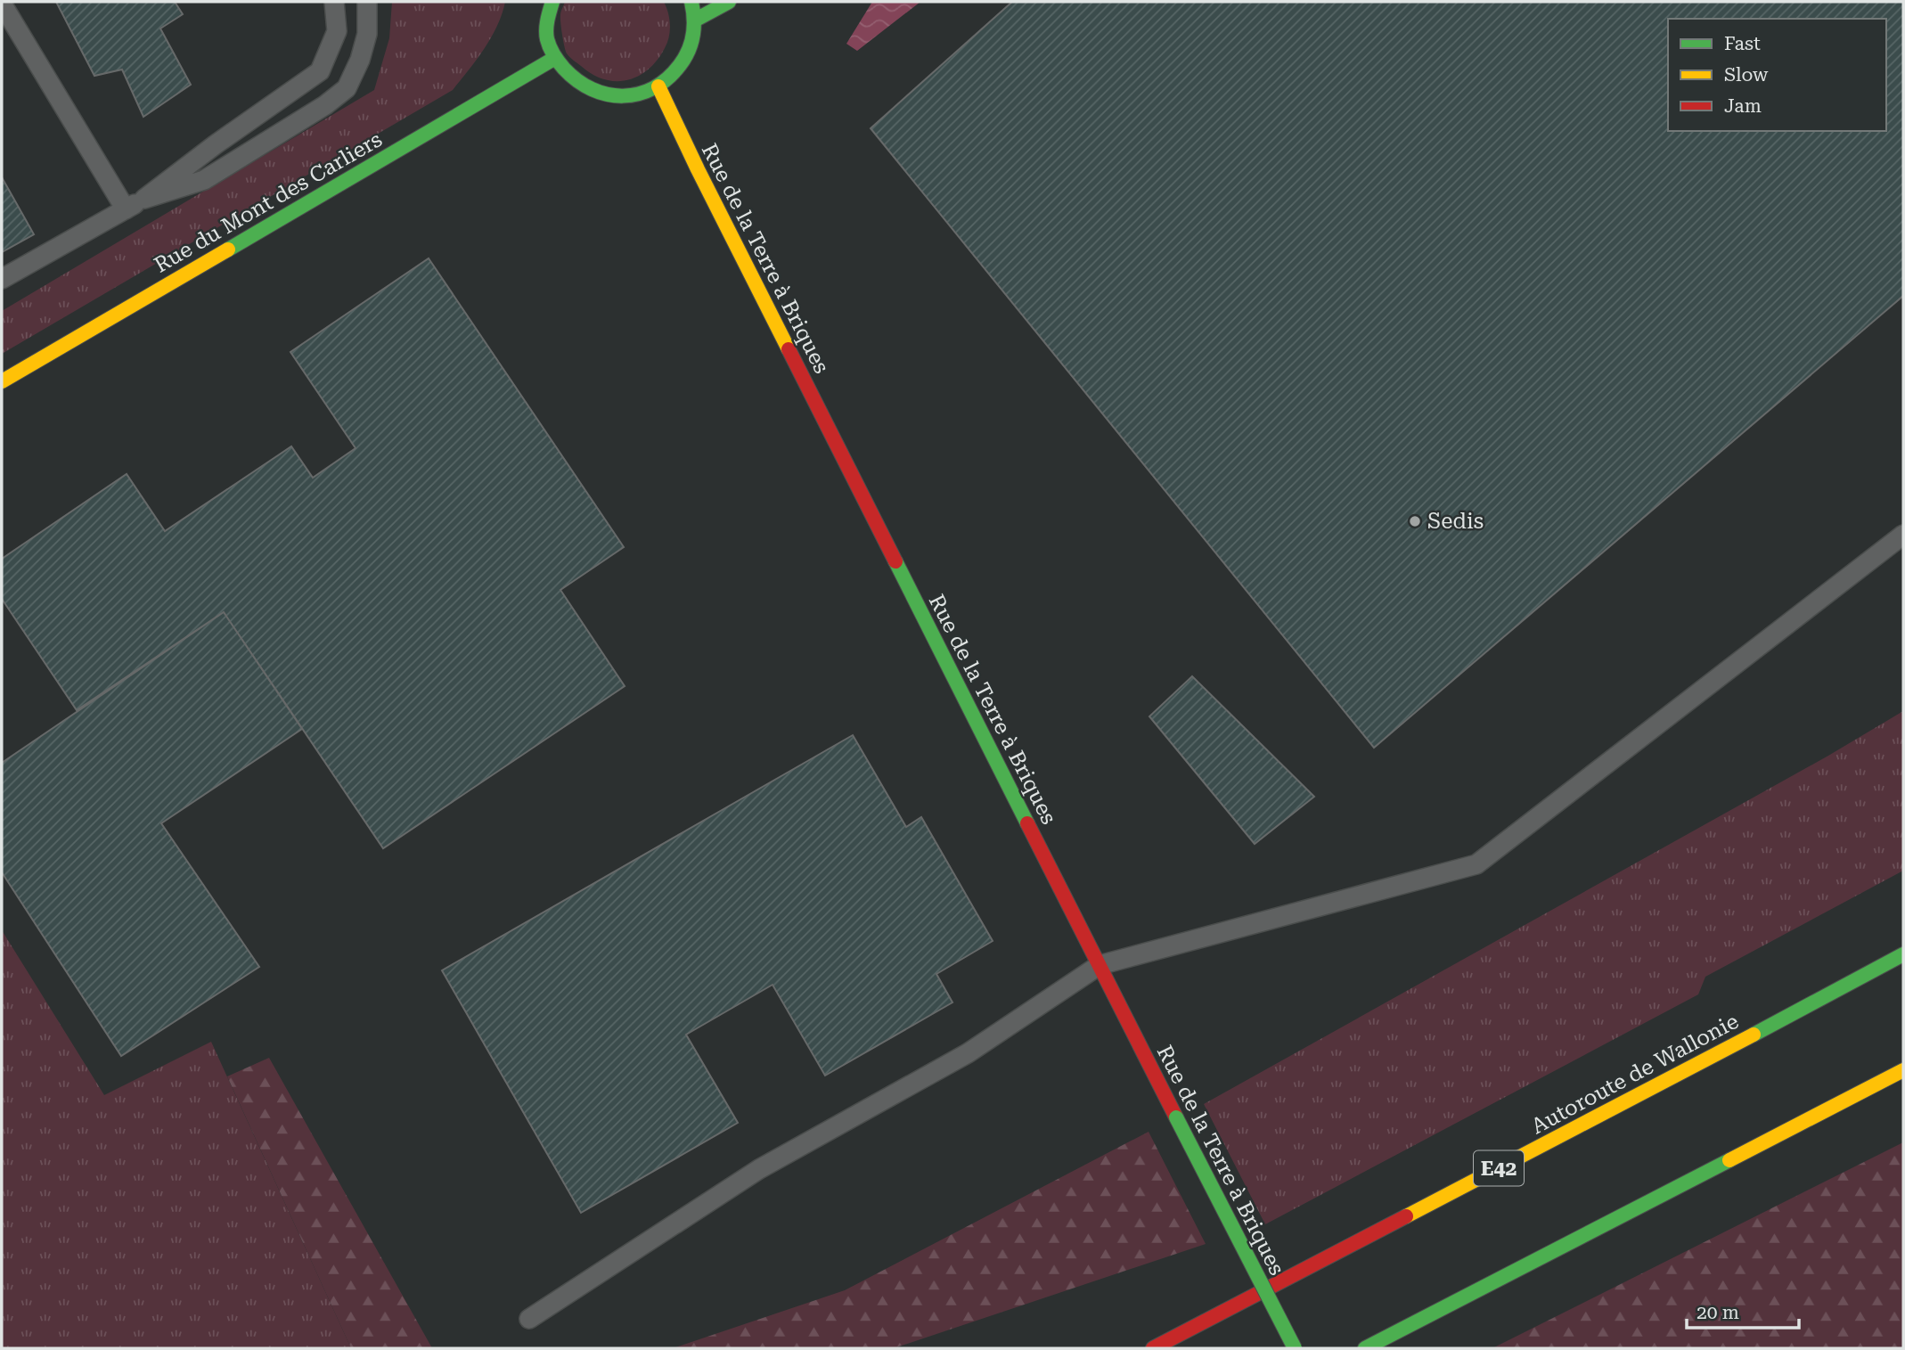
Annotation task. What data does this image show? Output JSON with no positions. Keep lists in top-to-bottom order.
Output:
{
  "streets": {
    "main road": [
      "Rue du Mont des Carliers",
      "Rue de la Terre à Briques",
      "Autoroute de Wallonie",
      "E42"
    ]
  },
  "places": ["Sedis"],
  "legend": ["Fast", "Slow", "Jam"],
  "scale_bar": "20 m"
}
